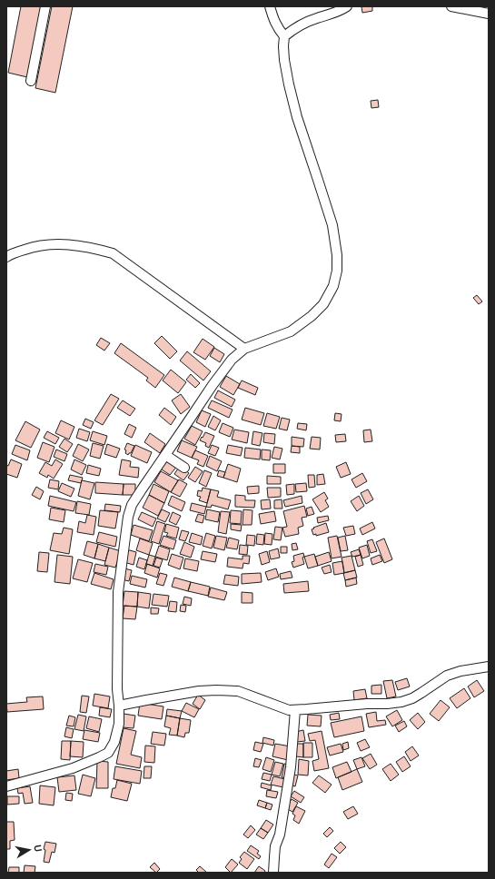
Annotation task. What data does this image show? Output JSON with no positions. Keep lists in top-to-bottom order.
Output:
{
  "north": "right"
}
